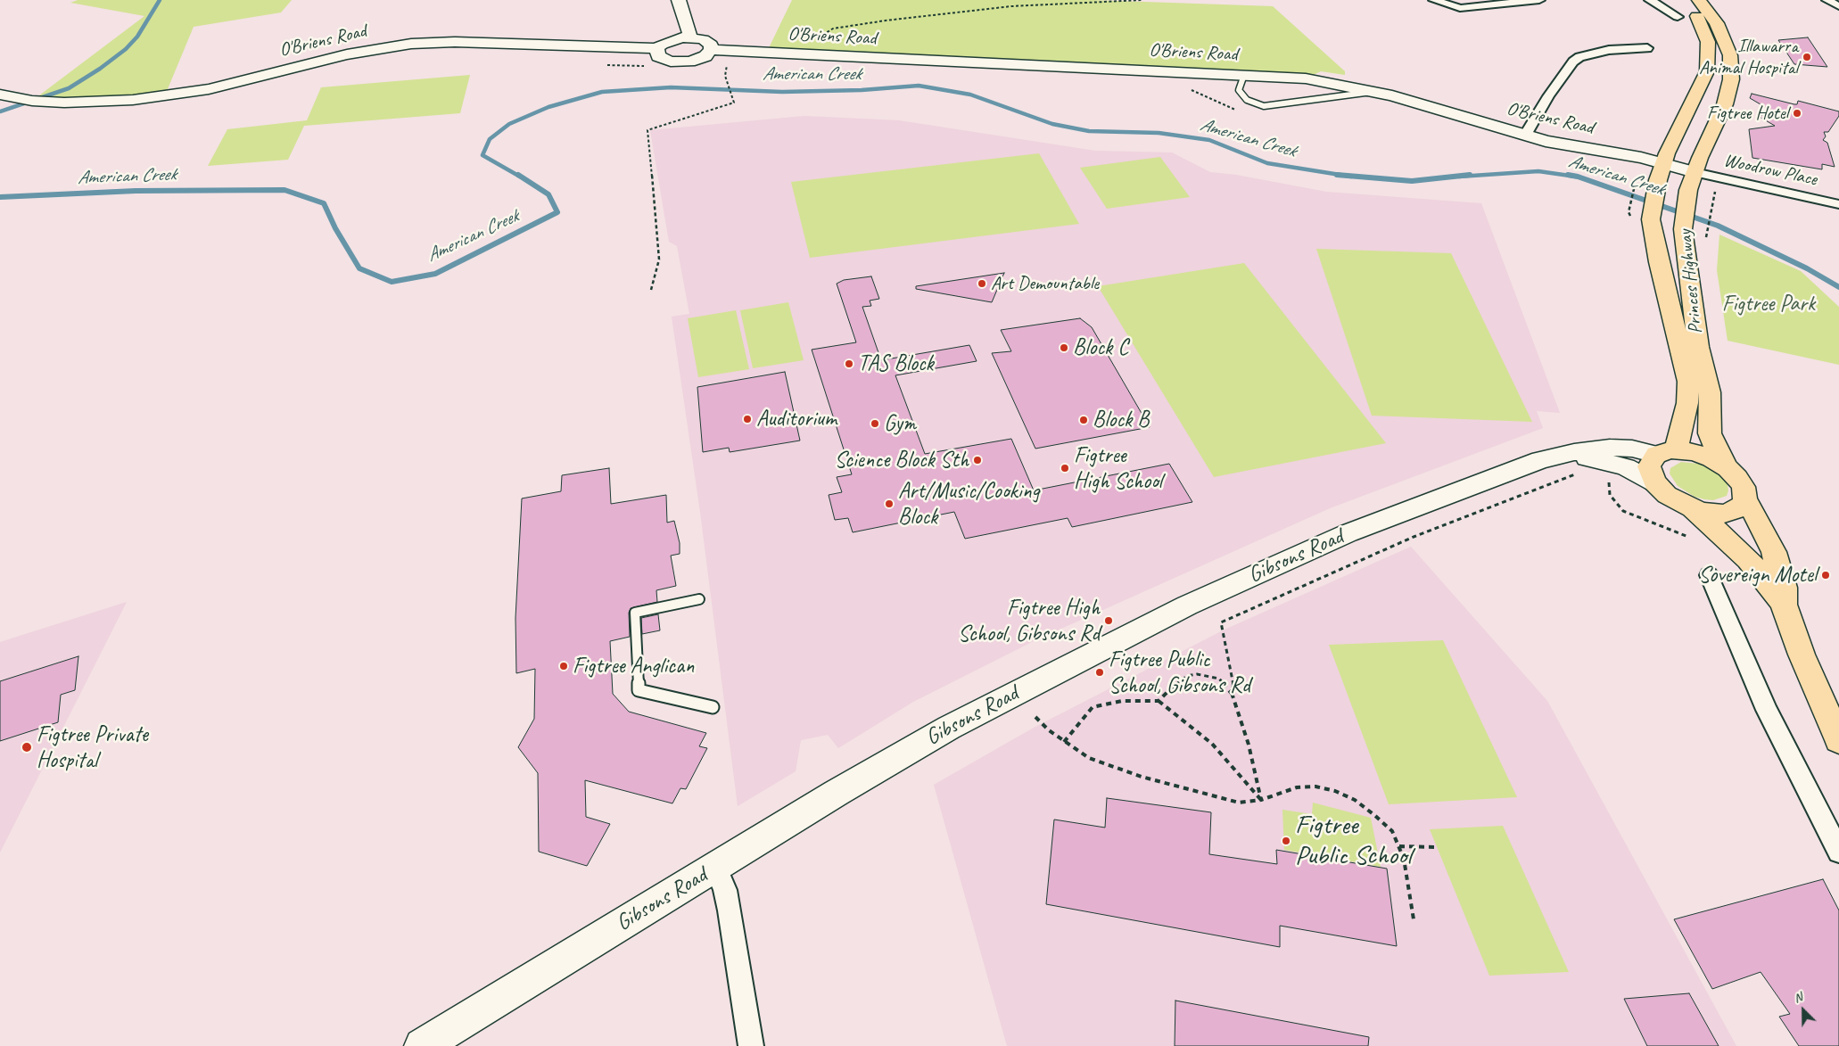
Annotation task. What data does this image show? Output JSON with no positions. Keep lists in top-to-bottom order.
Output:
{
  "streets": {
    "main road": ["Princes Highway"],
    "street": ["O'Briens Road", "Woodrow Place", "Gibsons Road"]
  },
  "crossings": [
    ["O'Briens Road", "Woodrow Place"],
    ["O'Briens Road", "Princes Highway"],
    ["Woodrow Place", "Princes Highway"],
    ["Princes Highway", "Gibsons Road"]
  ],
  "water": ["American Creek"],
  "parks": ["Figtree Park"],
  "places": [
    "Illawarra Animal Hospital",
    "Figtree Hotel",
    "Art Demountable",
    "Block C",
    "TAS Block",
    "Auditorium",
    "Block B",
    "Gym",
    "Science Block Sth",
    "Figtree High School",
    "Art/Music/Cooking Block",
    "Sovereign Motel",
    "Figtree High School, Gibsons Rd",
    "Figtree Anglican",
    "Figtree Public School, Gibsons Rd",
    "Figtree Private Hospital",
    "Figtree Public School"
  ],
  "north": "top left"
}
